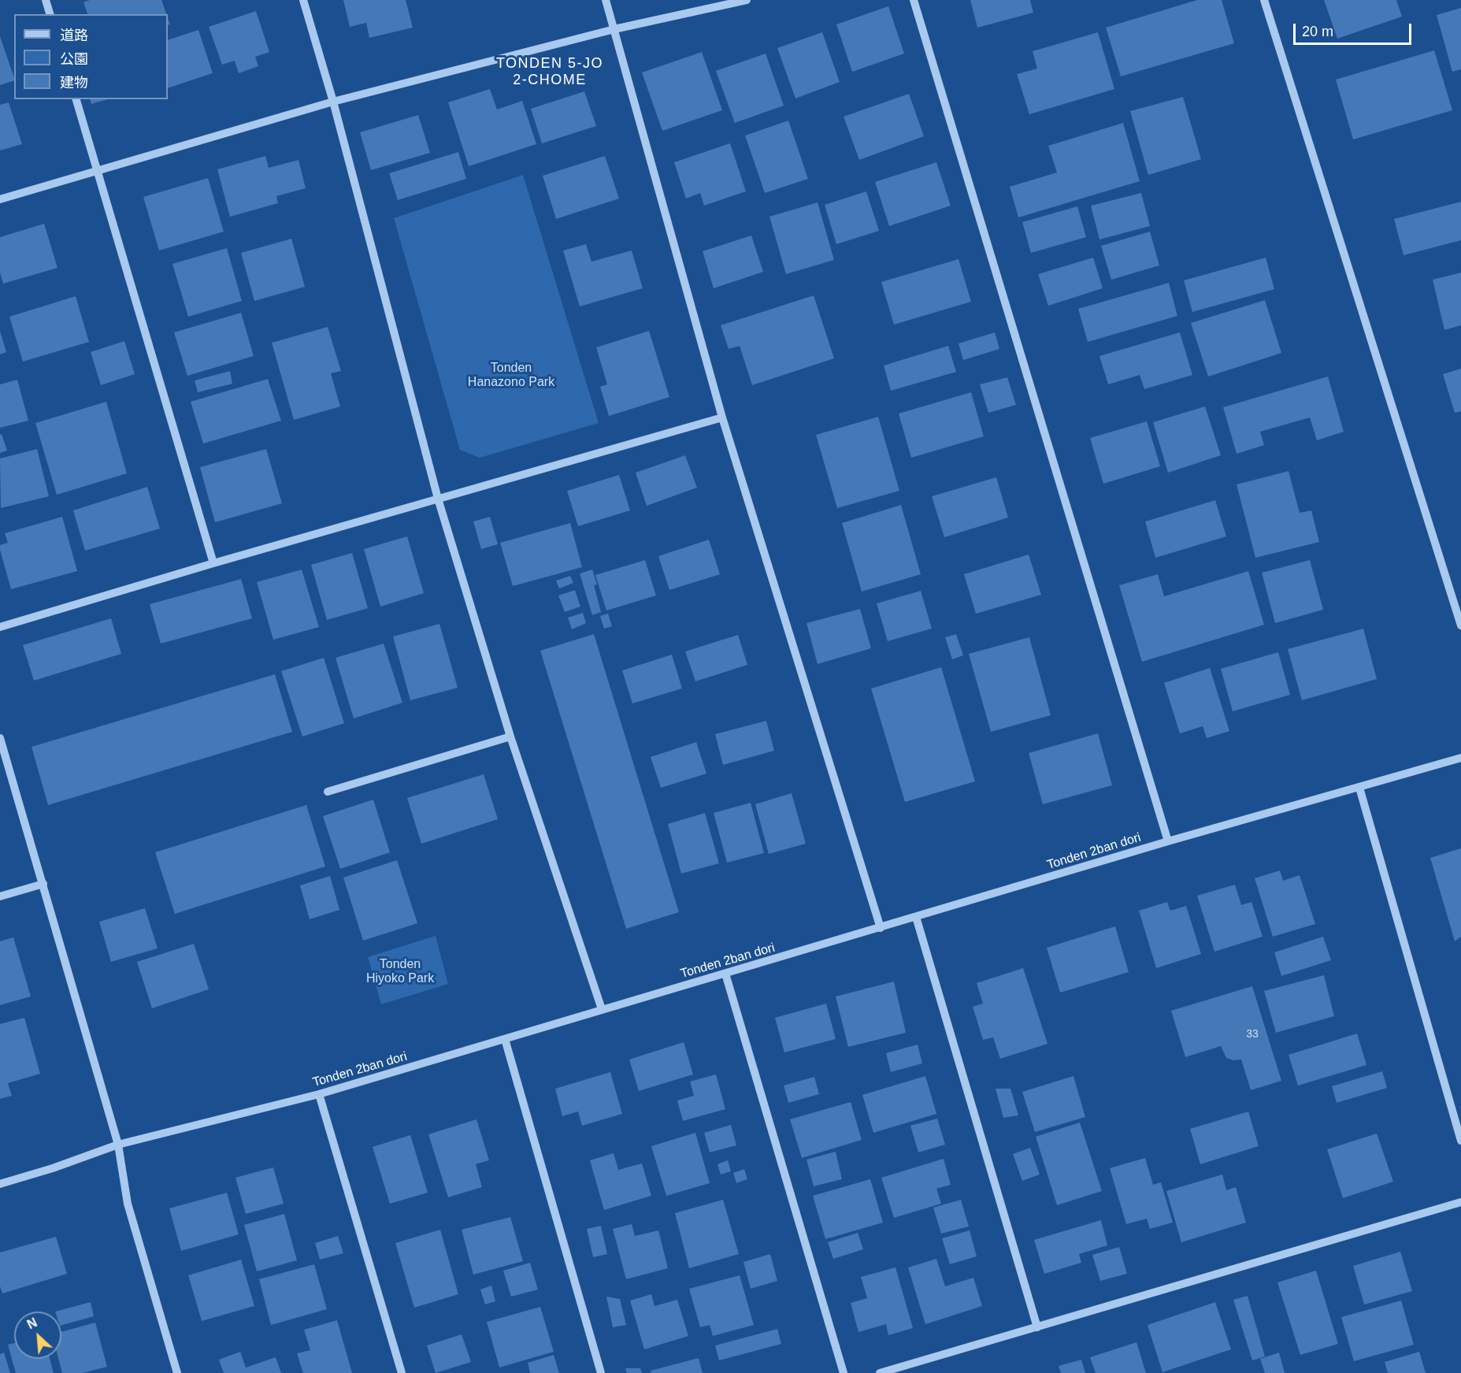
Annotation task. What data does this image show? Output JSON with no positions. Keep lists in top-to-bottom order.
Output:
{
  "streets": {
    "street": ["Tonden 2ban dori"]
  },
  "districts": ["TONDEN 5-JO 2-CHOME"],
  "parks": ["Tonden Hanazono Park", "Tonden Hiyoko Park"],
  "house_numbers": ["33"],
  "legend": ["道路", "公園", "建物"],
  "scale_bar": "20 m",
  "north": "top left"
}
